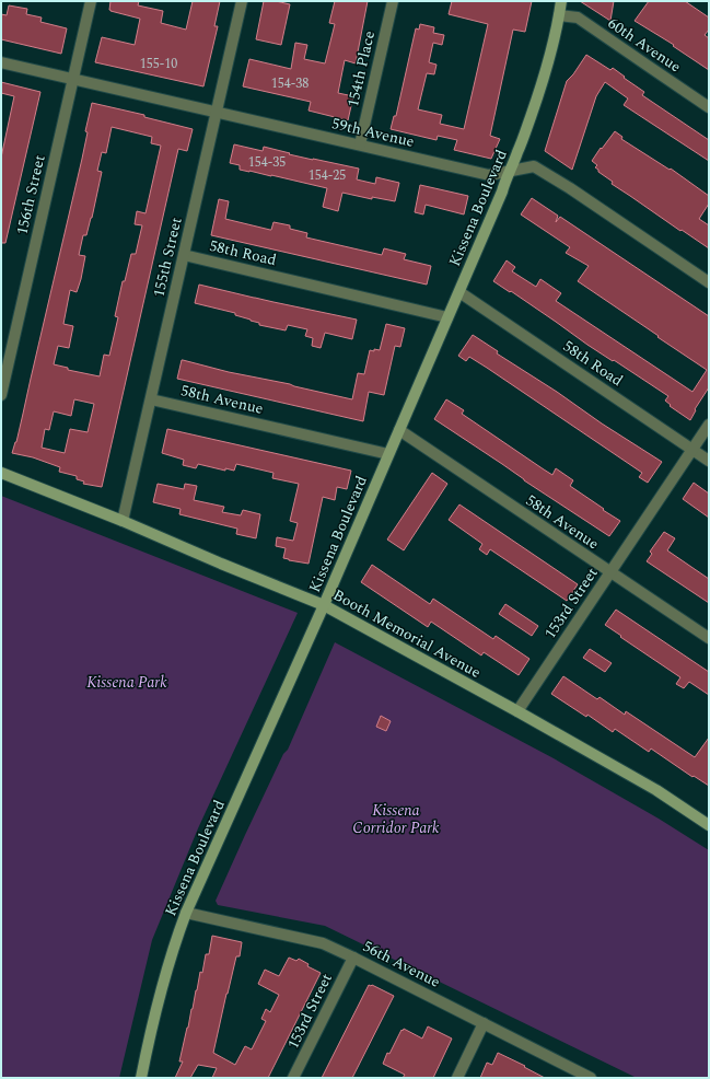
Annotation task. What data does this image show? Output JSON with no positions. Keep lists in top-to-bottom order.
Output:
{
  "streets": {
    "main road": ["Kissena Boulevard", "Booth Memorial Avenue"],
    "street": [
      "60th Avenue",
      "154th Place",
      "59th Avenue",
      "156th Street",
      "58th Road",
      "155th Street",
      "58th Avenue",
      "153rd Street",
      "56th Avenue"
    ]
  },
  "crossings": [
    ["60th Avenue", "Kissena Boulevard"],
    ["154th Place", "59th Avenue"],
    ["59th Avenue", "156th Street"],
    ["59th Avenue", "Kissena Boulevard"],
    ["59th Avenue", "155th Street"],
    ["Kissena Boulevard", "58th Road"],
    ["Kissena Boulevard", "58th Avenue"],
    ["Kissena Boulevard", "Booth Memorial Avenue"],
    ["Kissena Boulevard", "56th Avenue"],
    ["58th Road", "155th Street"],
    ["58th Road", "153rd Street"],
    ["155th Street", "58th Avenue"],
    ["155th Street", "Booth Memorial Avenue"],
    ["58th Avenue", "153rd Street"],
    ["153rd Street", "Booth Memorial Avenue"],
    ["153rd Street", "56th Avenue"]
  ],
  "parks": ["Kissena Park", "Kissena Corridor Park"],
  "house_numbers": [
    "155-10",
    "154-38",
    "154-35",
    "154-25"
  ]
}
